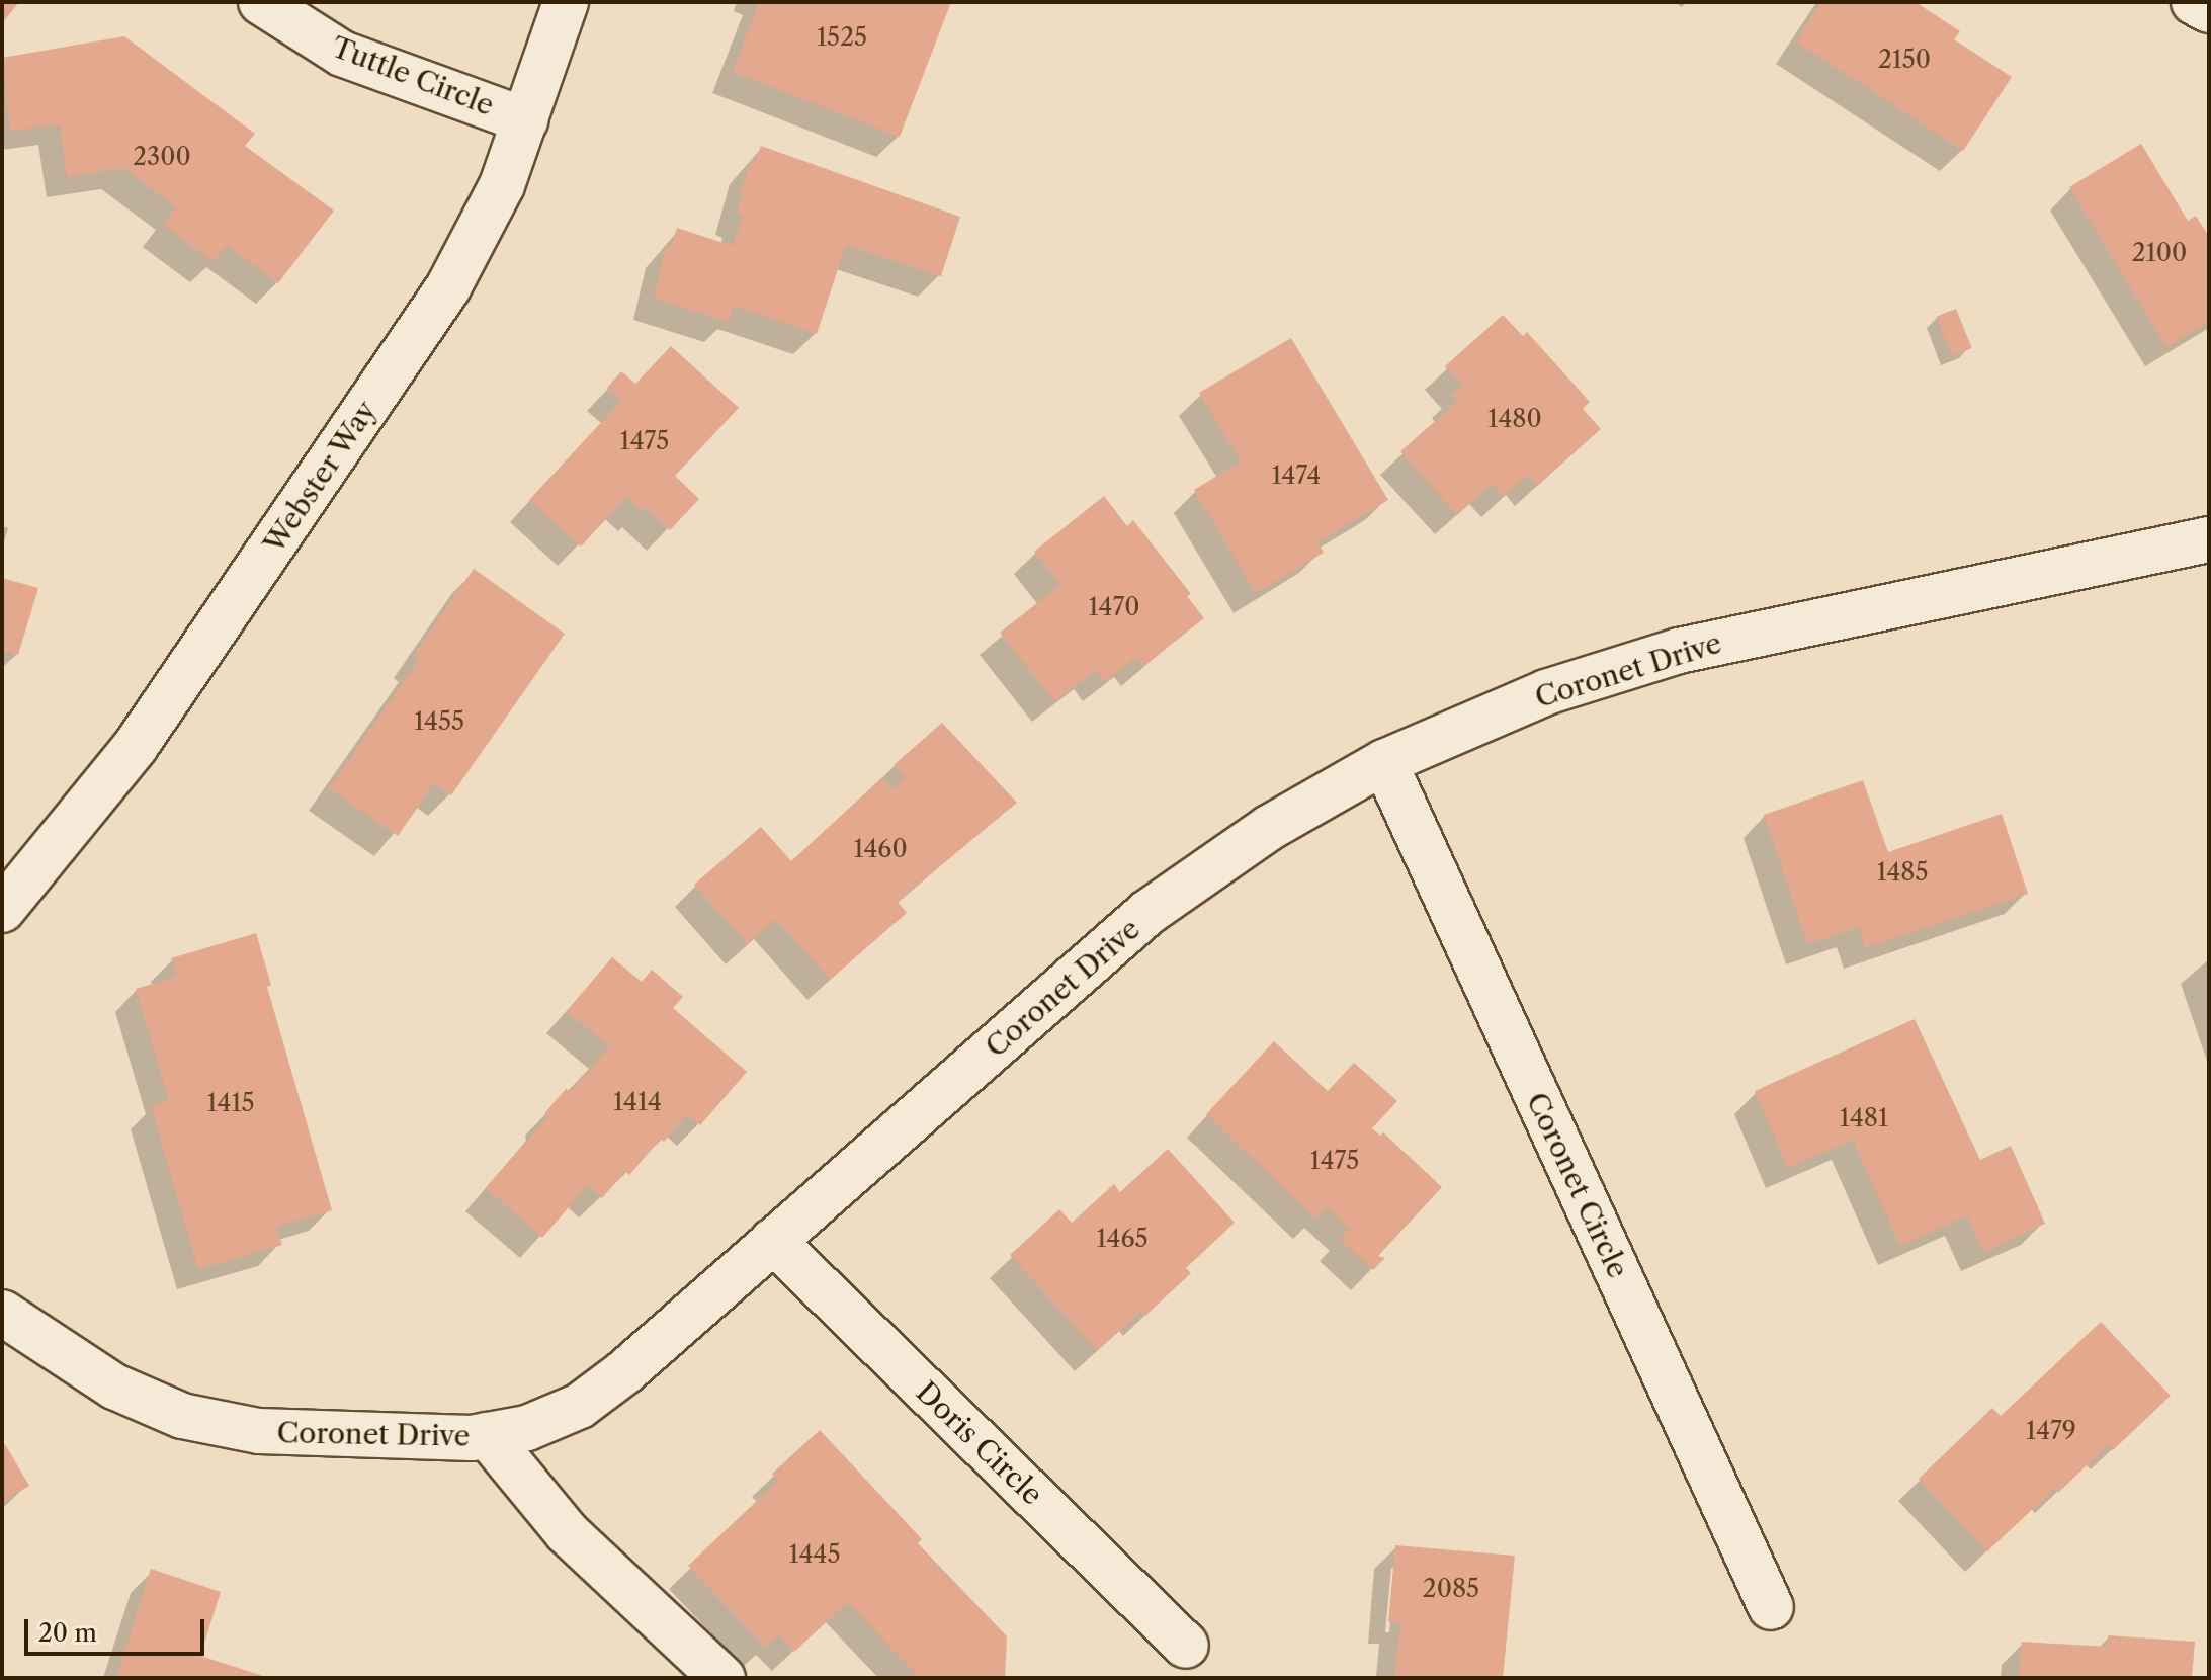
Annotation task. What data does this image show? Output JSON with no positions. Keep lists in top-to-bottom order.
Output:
{
  "streets": {
    "street": [
      "Tuttle Circle",
      "Webster Way",
      "Coronet Drive",
      "Coronet Circle",
      "Doris Circle"
    ]
  },
  "crossings": [
    ["Tuttle Circle", "Webster Way"],
    ["Coronet Drive", "Coronet Circle"],
    ["Coronet Drive", "Doris Circle"]
  ],
  "house_numbers": [
    "1525",
    "2150",
    "2300",
    "2100",
    "1480",
    "1475",
    "1474",
    "1470",
    "1455",
    "1460",
    "1485",
    "1414",
    "1415",
    "1481",
    "1475",
    "1465",
    "1479",
    "1445",
    "2085"
  ],
  "scale_bar": "20 m"
}
